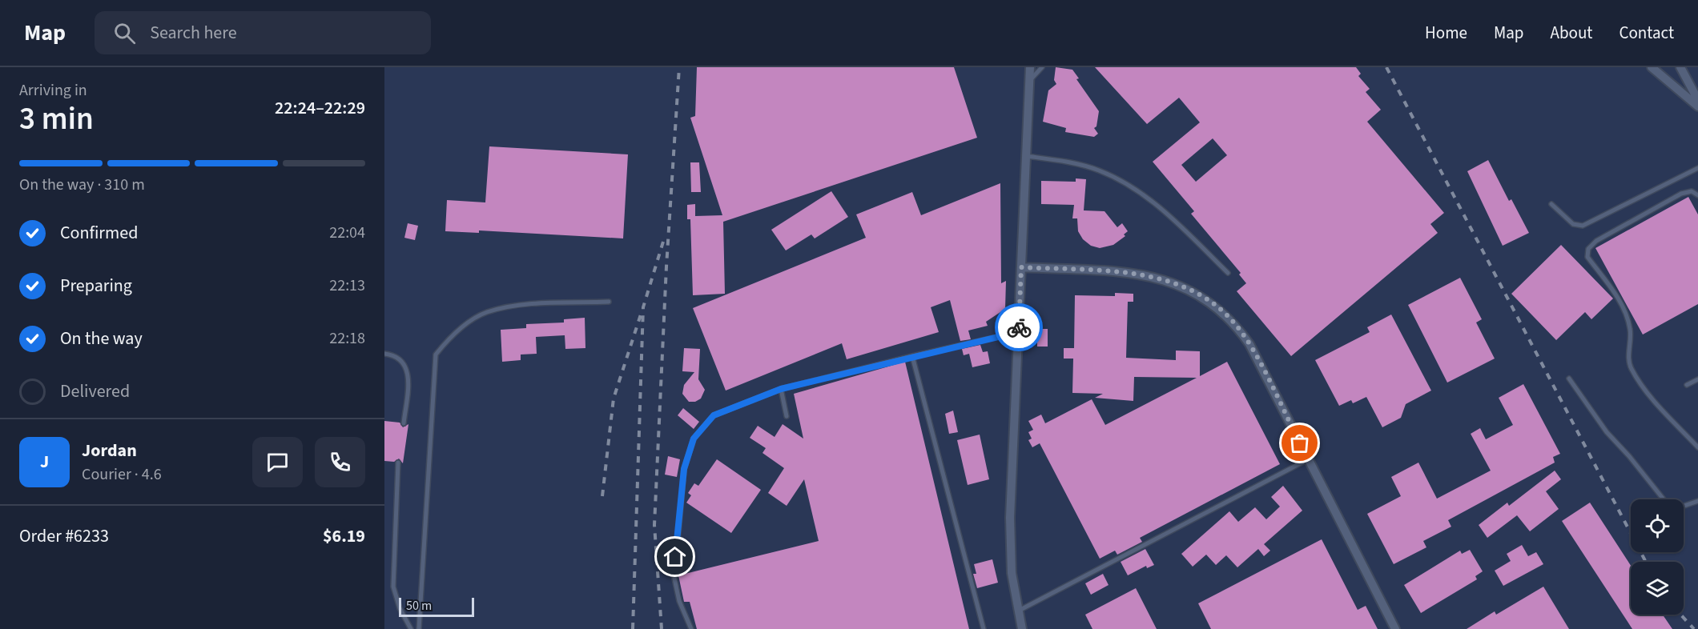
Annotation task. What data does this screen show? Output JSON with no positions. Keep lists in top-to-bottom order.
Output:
{
  "scale_bar": "50 m",
  "page": {
    "header": "Map",
    "search": "Search here",
    "nav": [
      "Home",
      "Map",
      "About",
      "Contact"
    ],
    "heading": ["3 min", "Arriving in", "22:24–22:29"],
    "panel": [
      "Jordan",
      "Courier · 4.6",
      "Order #6233",
      "$6.19"
    ],
    "bar": "On the way · 310 m",
    "list": [
      ["Confirmed", "22:04"],
      ["Preparing", "22:13"],
      ["On the way", "22:18"],
      "Delivered"
    ],
    "round": "J",
    "scale": "50 m"
  }
}
